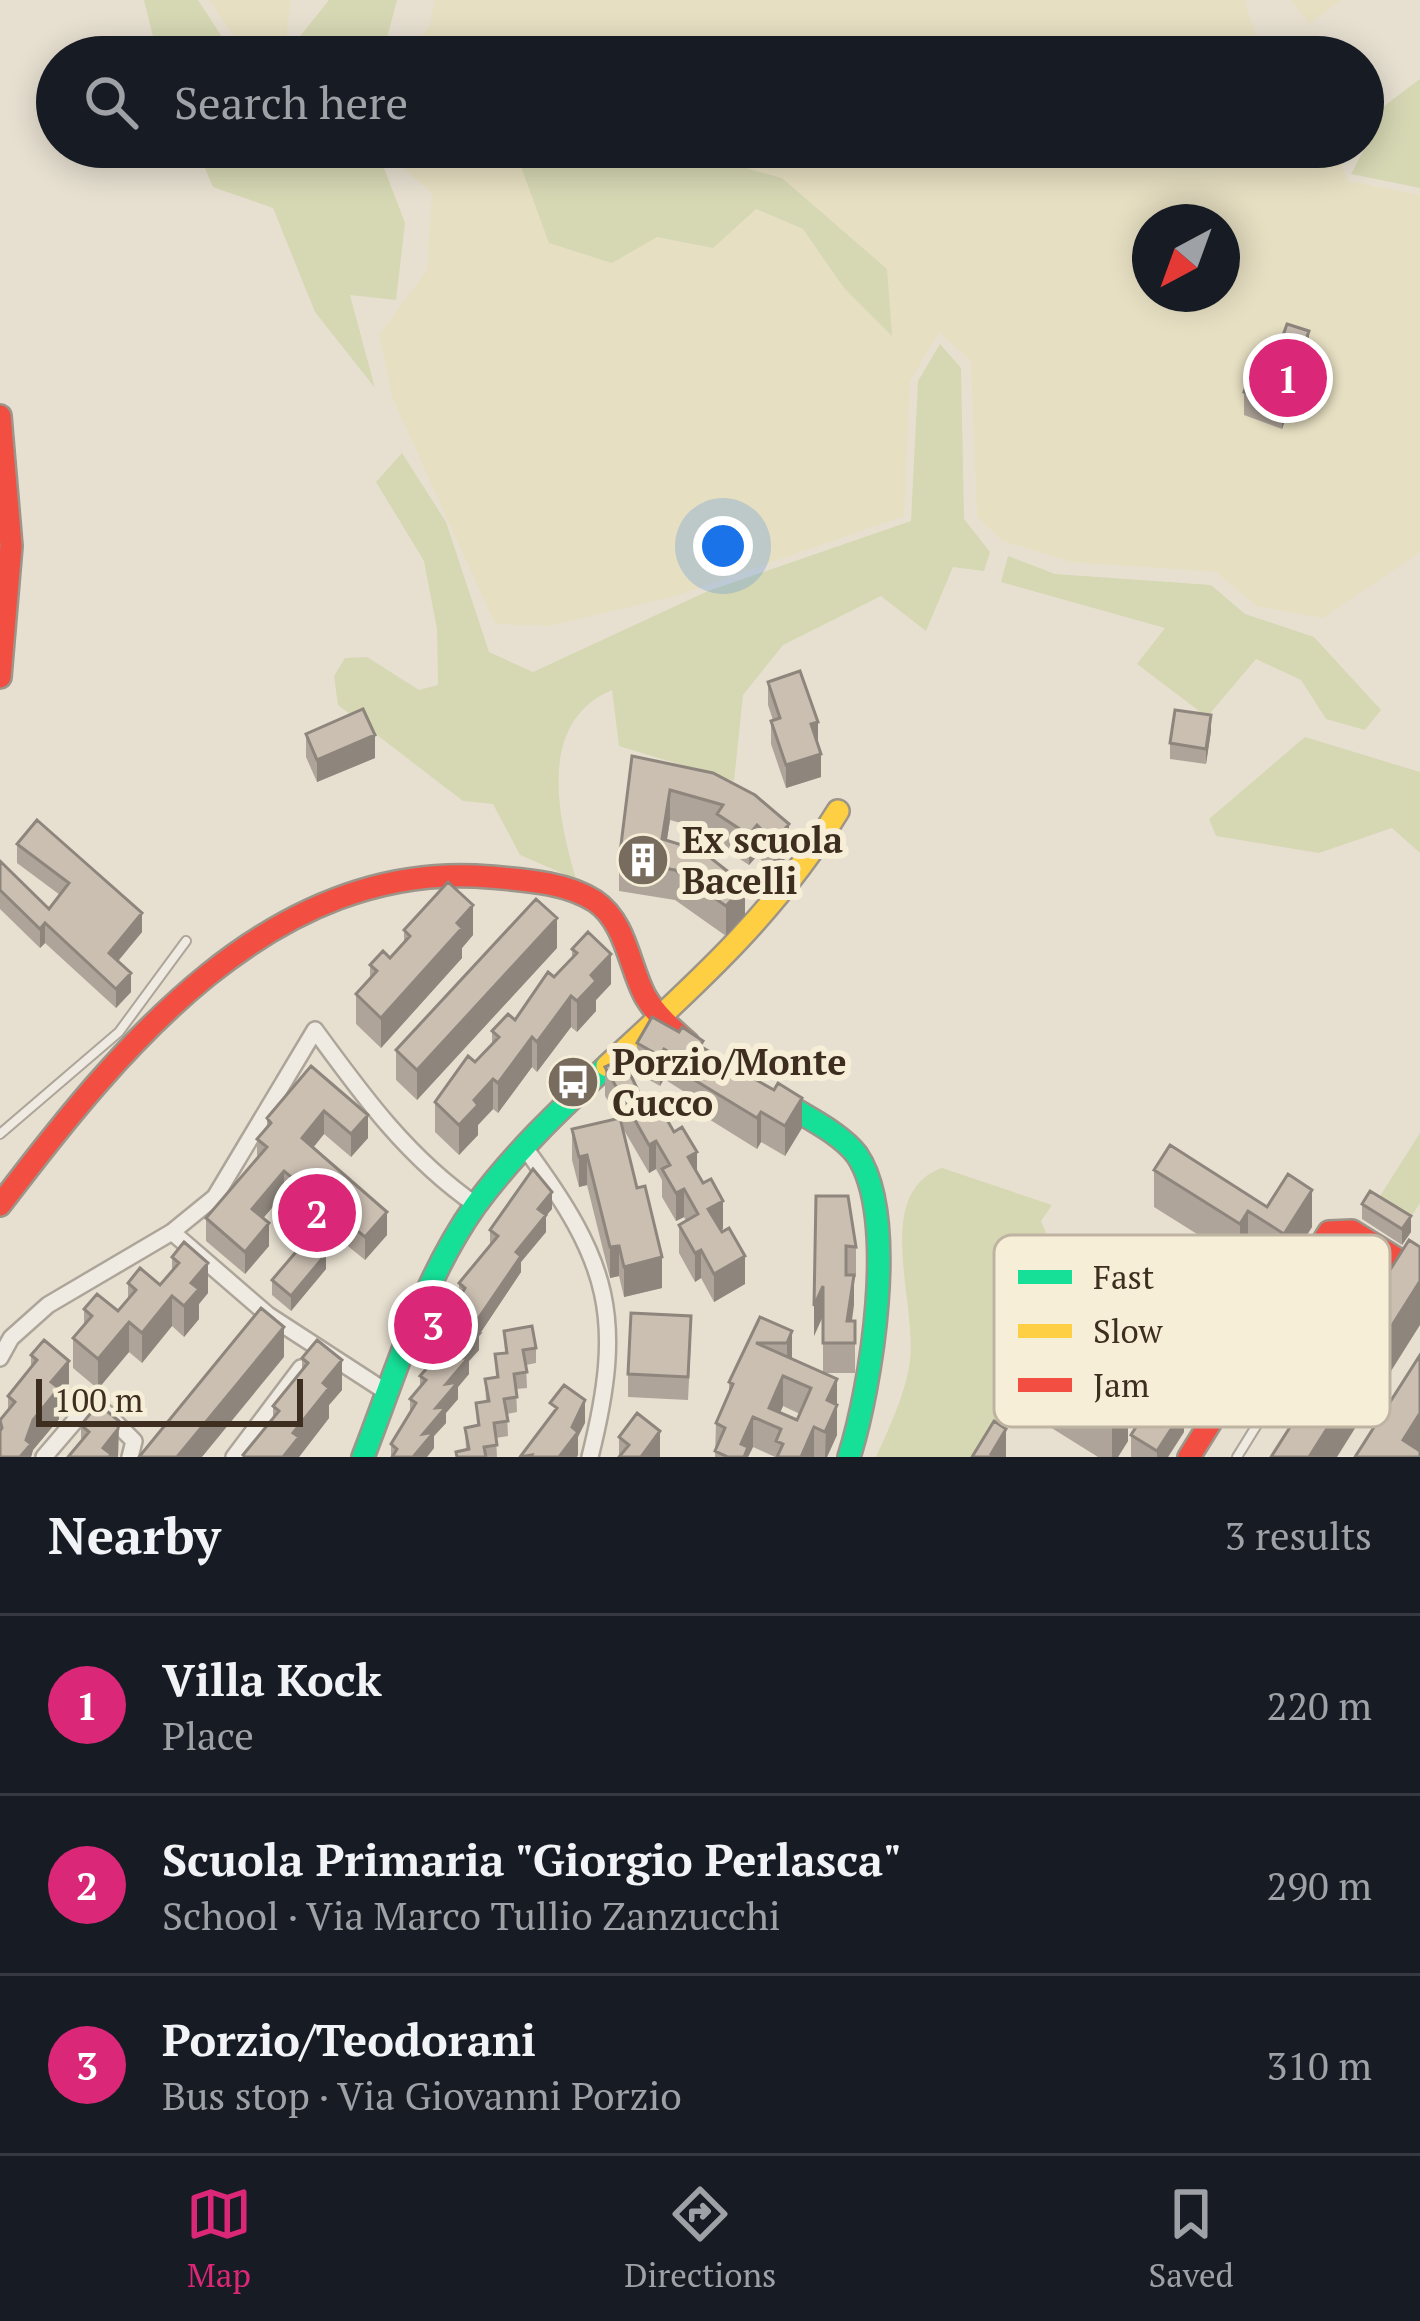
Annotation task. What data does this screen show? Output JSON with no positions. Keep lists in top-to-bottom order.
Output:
{
  "places": {
    "building": ["Ex scuola Bacelli"],
    "bus stop": ["Porzio/Monte Cucco"]
  },
  "legend": ["Fast", "Slow", "Jam"],
  "scale_bar": "100 m",
  "north": "bottom left",
  "page": {
    "search": "Search here",
    "pins": ["1", "2", "3"],
    "scale": "100 m",
    "heading": ["Nearby", "3 results"],
    "list": [
      {
        "mark": "1",
        "name": "Villa Kock",
        "note": "Place",
        "value": "220 m"
      },
      {
        "mark": "2",
        "name": "Scuola Primaria \"Giorgio Perlasca\"",
        "note": "School · Via Marco Tullio Zanzucchi",
        "value": "290 m"
      },
      {
        "mark": "3",
        "name": "Porzio/Teodorani",
        "note": "Bus stop · Via Giovanni Porzio",
        "value": "310 m"
      }
    ],
    "nav": ["Map", "Directions", "Saved"]
  }
}
